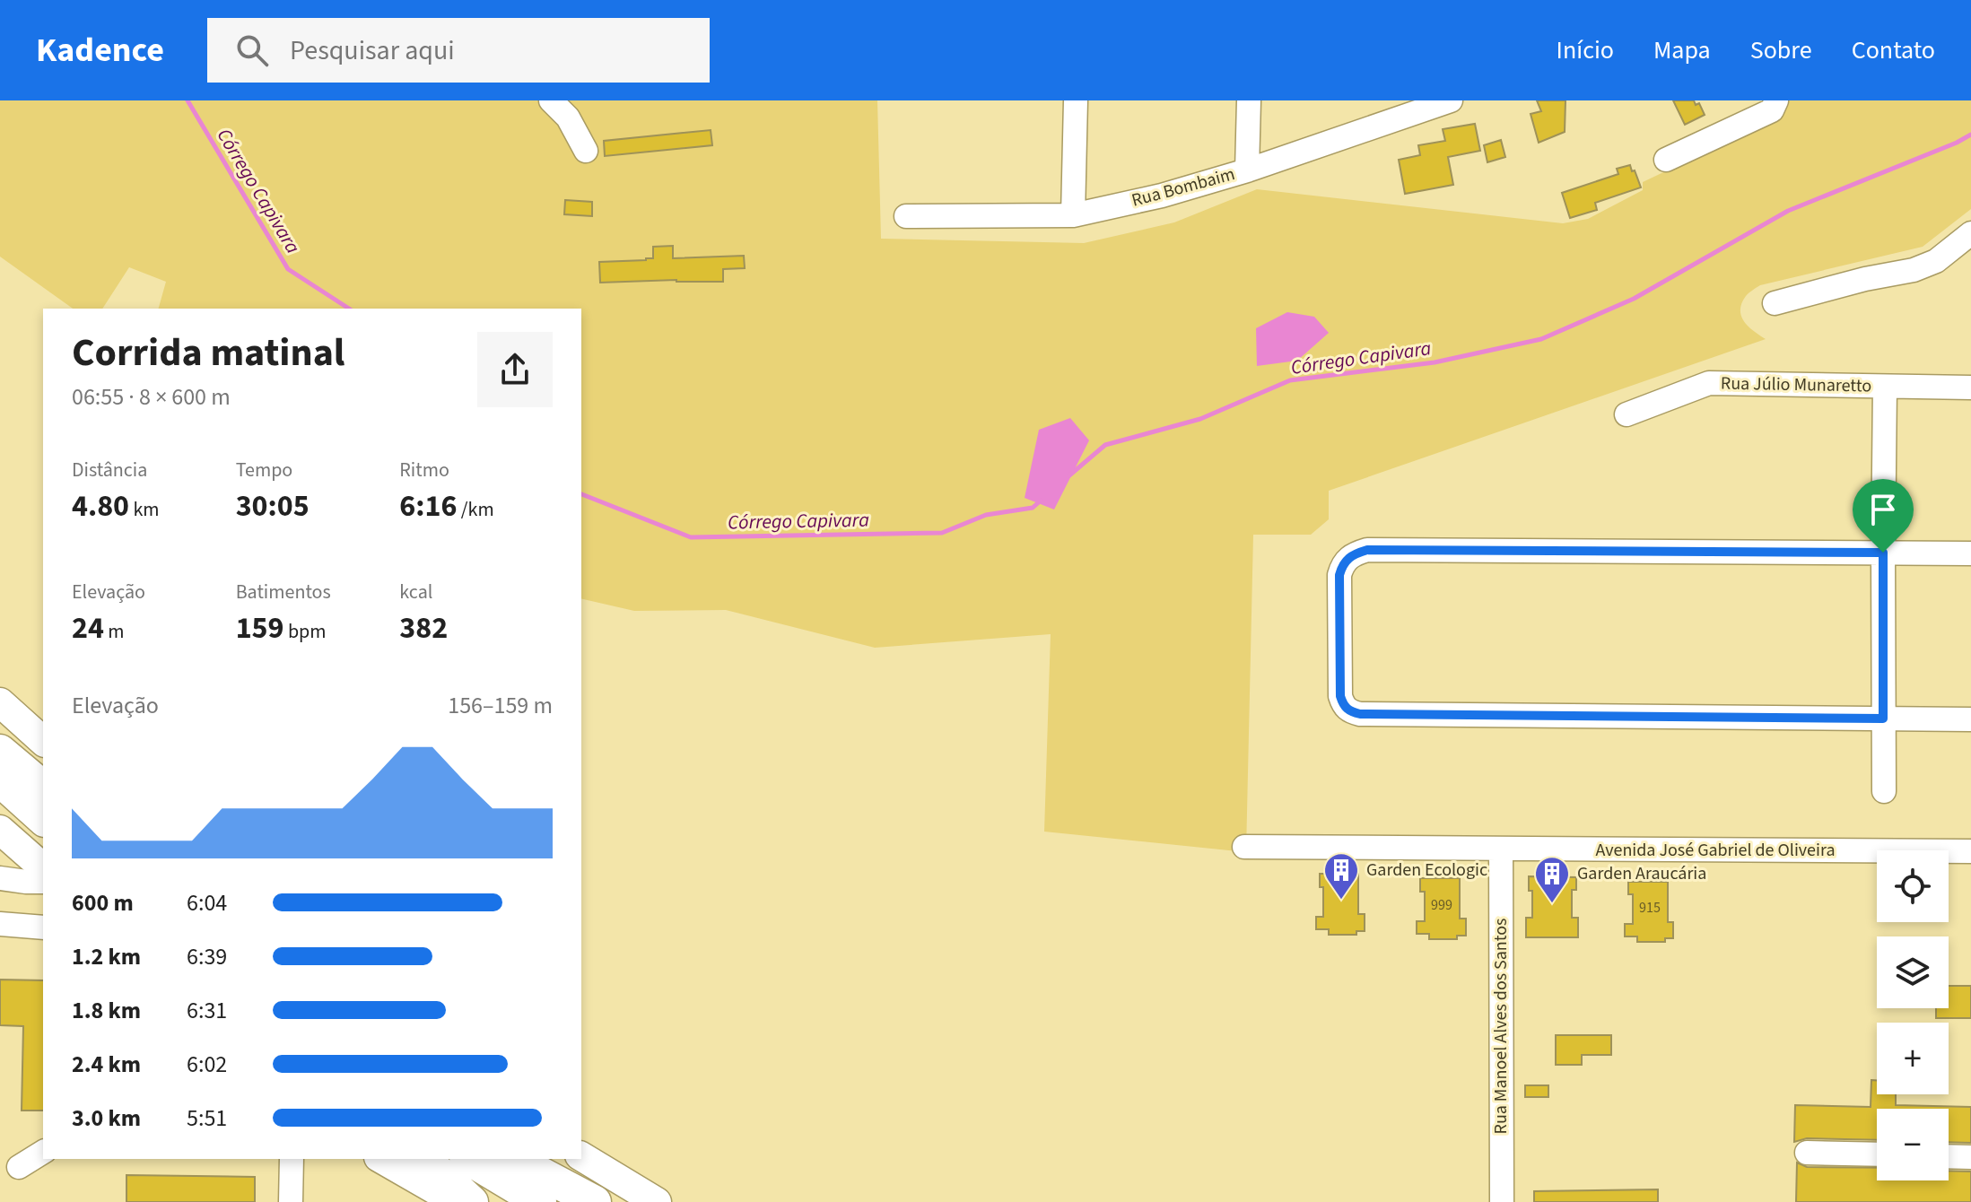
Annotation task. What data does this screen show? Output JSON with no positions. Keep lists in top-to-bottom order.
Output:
{
  "streets": {
    "street": [
      "Rua Bombaim",
      "Rua Júlio Munaretto",
      "Avenida José Gabriel de Oliveira",
      "Rua Manoel Alves dos Santos"
    ]
  },
  "crossings": [
    ["Avenida José Gabriel de Oliveira", "Rua Manoel Alves dos Santos"]
  ],
  "water": ["Córrego Capivara"],
  "places": {
    "building": ["Garden Ecologic", "Garden Araucária"]
  },
  "house_numbers": ["999", "915"],
  "page": {
    "header": "Kadence",
    "search": "Pesquisar aqui",
    "nav": [
      "Início",
      "Mapa",
      "Sobre",
      "Contato"
    ],
    "heading": ["Corrida matinal", "06:55 · 8 × 600 m"],
    "stats": [
      ["Distância", "4.80 km"],
      ["Tempo", "30:05"],
      ["Ritmo", "6:16 /km"],
      ["Elevação", "24 m"],
      ["Batimentos", "159 bpm"],
      ["kcal", "382"]
    ],
    "chart": ["Elevação", "156–159 m"],
    "map_buttons": ["+", "−"],
    "list": [
      {
        "name": "600 m",
        "note": "6:04"
      },
      {
        "name": "1.2 km",
        "note": "6:39"
      },
      {
        "name": "1.8 km",
        "note": "6:31"
      },
      {
        "name": "2.4 km",
        "note": "6:02"
      },
      {
        "name": "3.0 km",
        "note": "5:51"
      }
    ]
  }
}
